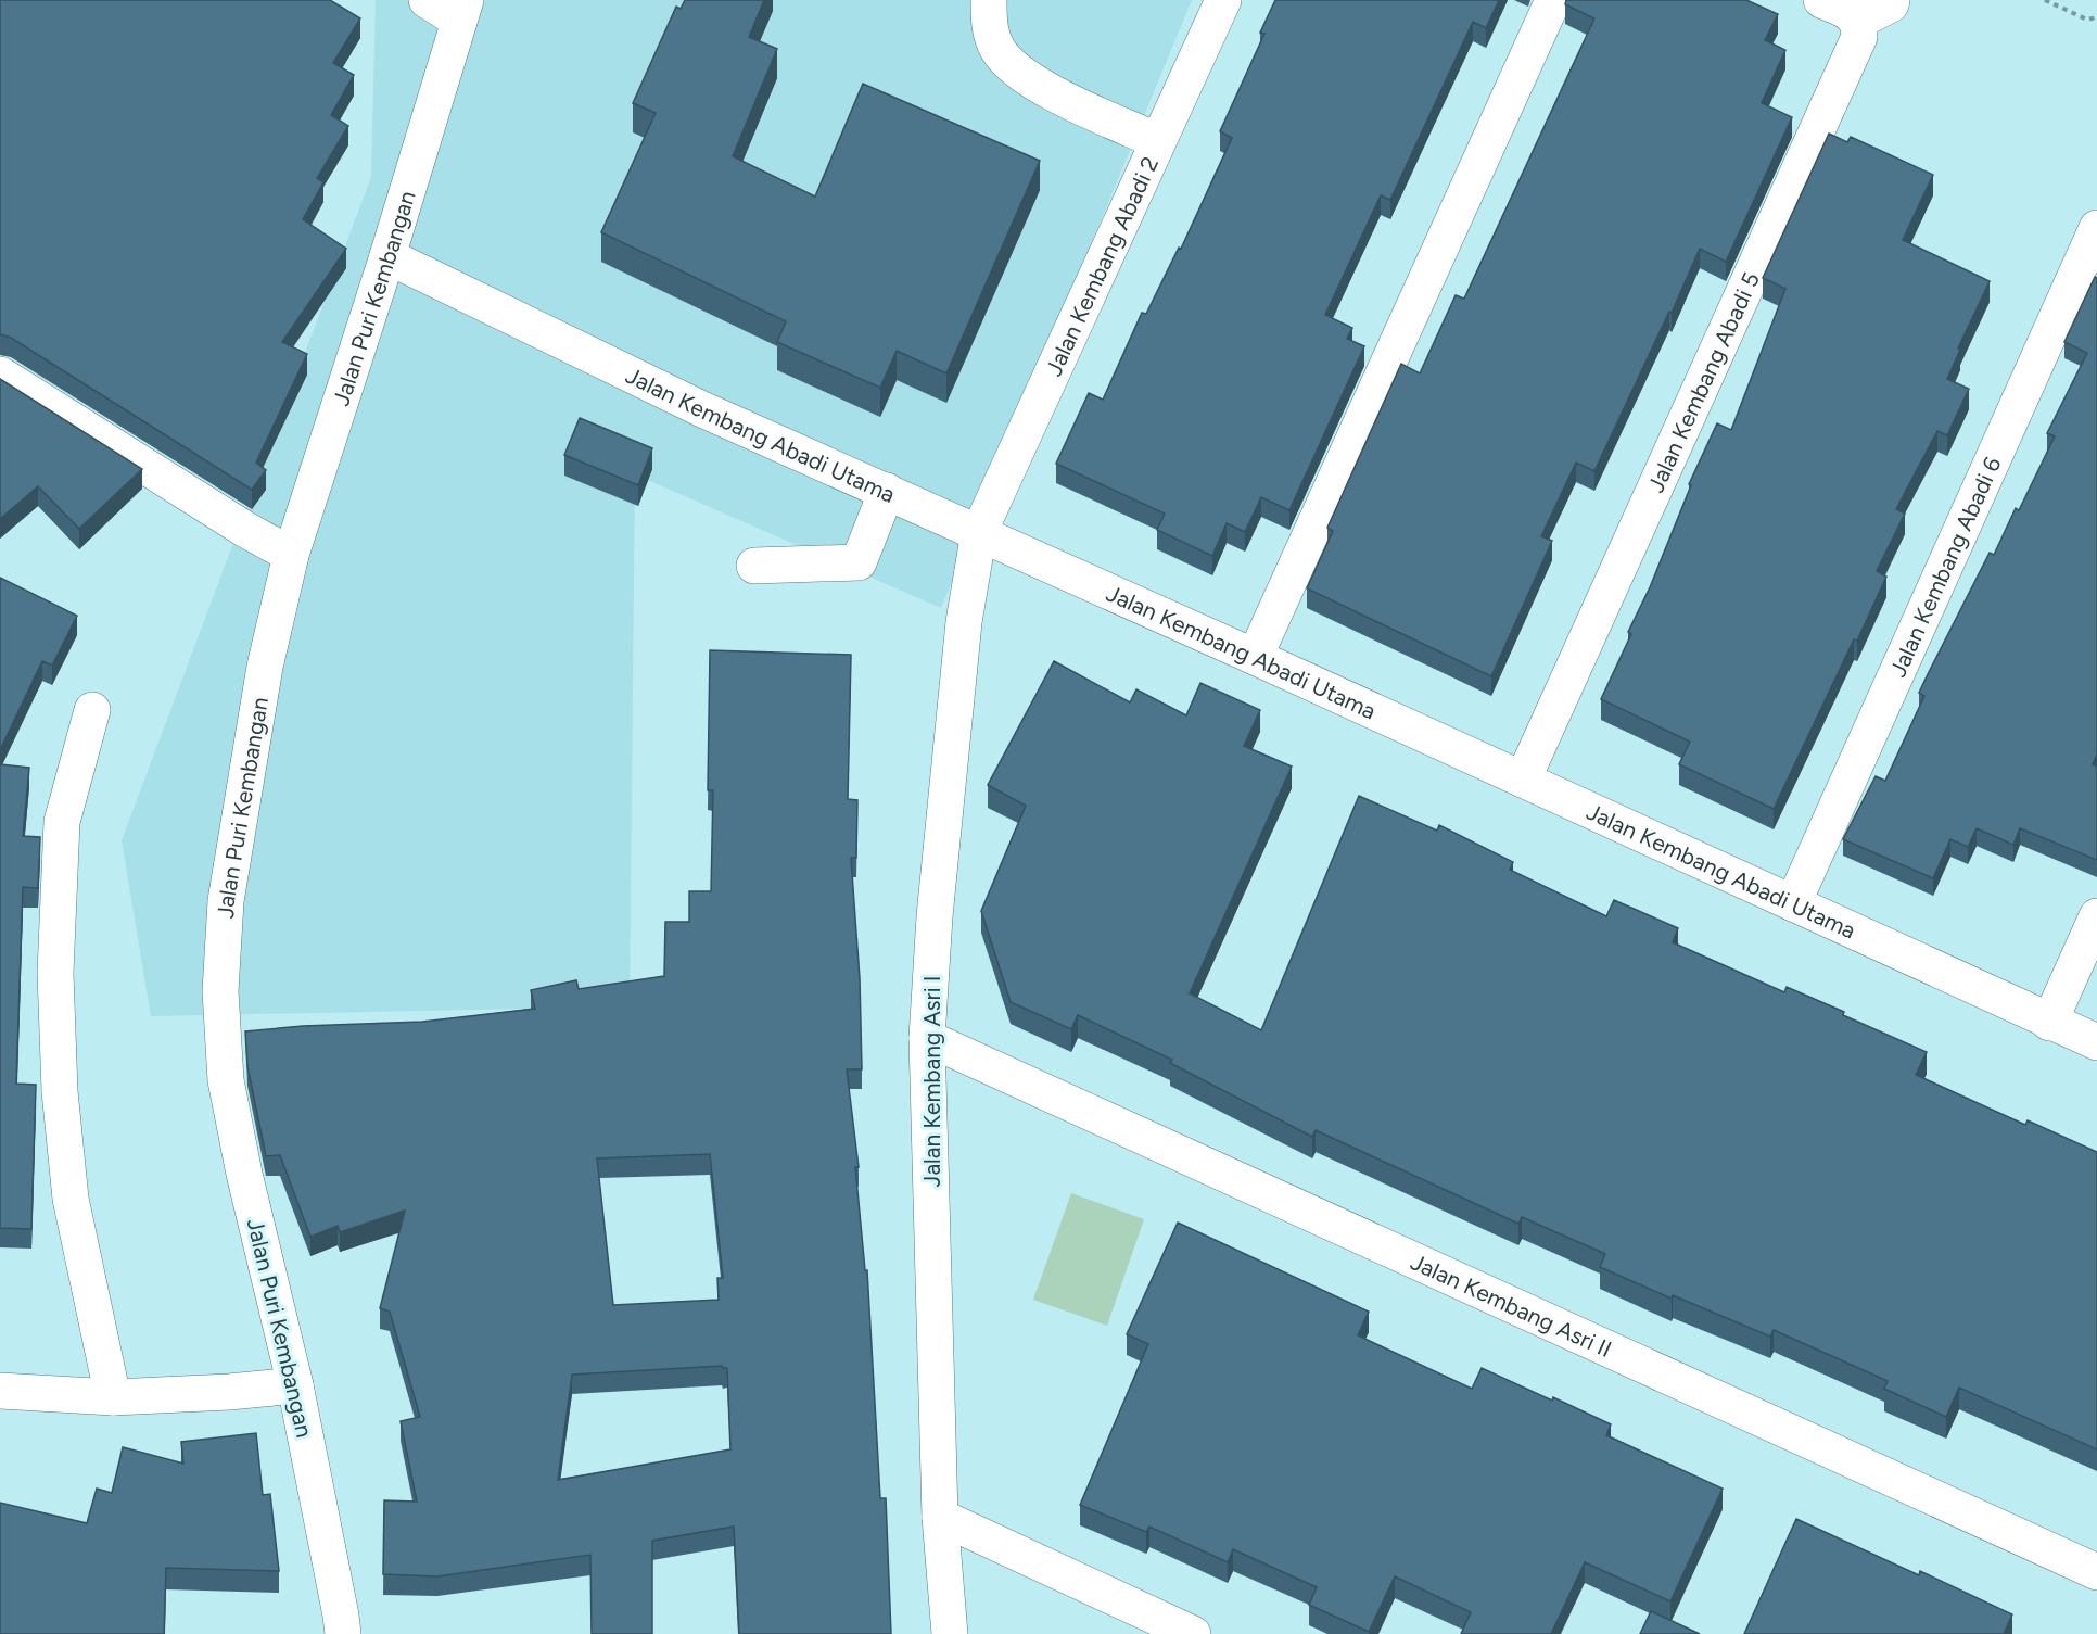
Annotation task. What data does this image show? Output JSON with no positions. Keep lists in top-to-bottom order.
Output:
{
  "streets": {
    "street": [
      "Jalan Kembang Abadi 2",
      "Jalan Puri Kembangan",
      "Jalan Kembang Abadi 5",
      "Jalan Kembang Abadi Utama",
      "Jalan Kembang Abadi 6",
      "Jalan Kembang Asri I",
      "Jalan Kembang Asri II"
    ]
  },
  "crossings": [
    ["Jalan Kembang Abadi 2", "Jalan Kembang Abadi Utama"],
    ["Jalan Kembang Abadi 2", "Jalan Kembang Asri I"],
    ["Jalan Puri Kembangan", "Jalan Kembang Abadi Utama"],
    ["Jalan Kembang Abadi 5", "Jalan Kembang Abadi Utama"],
    ["Jalan Kembang Abadi Utama", "Jalan Kembang Abadi 6"],
    ["Jalan Kembang Abadi Utama", "Jalan Kembang Asri I"],
    ["Jalan Kembang Asri I", "Jalan Kembang Asri II"]
  ]
}
